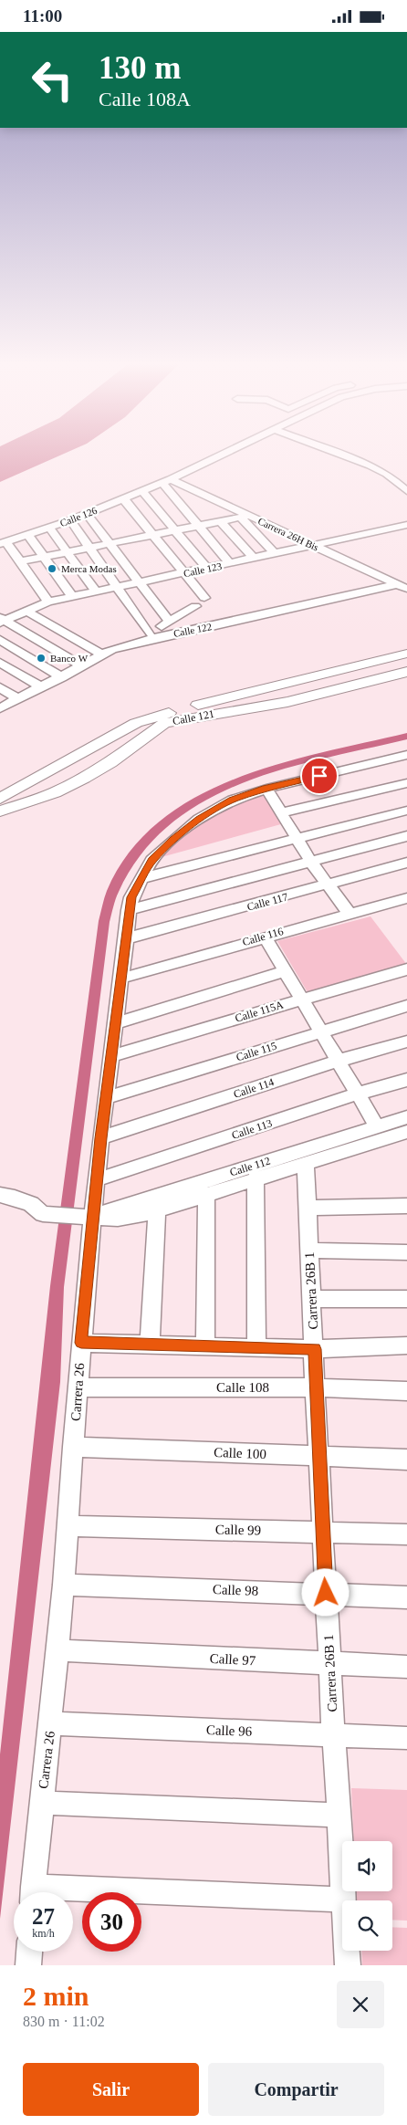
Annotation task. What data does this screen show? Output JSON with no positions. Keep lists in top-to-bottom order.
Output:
{
  "streets": {
    "main road": ["Calle 121"],
    "street": [
      "Calle 126",
      "Carrera 26H Bis",
      "Calle 123",
      "Calle 122",
      "Calle 117",
      "Calle 116",
      "Calle 115A",
      "Calle 115",
      "Calle 114",
      "Calle 113",
      "Calle 112",
      "Carrera 26B 1",
      "Calle 108",
      "Carrera 26",
      "Calle 100",
      "Calle 99",
      "Calle 98",
      "Calle 97",
      "Calle 96"
    ]
  },
  "crossings": [
    ["Calle 126", "Carrera 26H Bis"],
    ["Carrera 26H Bis", "Calle 123"],
    ["Carrera 26H Bis", "Calle 122"],
    ["Calle 117", "Carrera 26"],
    ["Calle 116", "Carrera 26"],
    ["Calle 115A", "Carrera 26"],
    ["Calle 115", "Carrera 26"],
    ["Calle 114", "Carrera 26"],
    ["Calle 113", "Carrera 26"],
    ["Calle 112", "Carrera 26B 1"],
    ["Calle 112", "Carrera 26"],
    ["Carrera 26B 1", "Calle 108"],
    ["Carrera 26B 1", "Calle 100"],
    ["Carrera 26B 1", "Calle 99"],
    ["Carrera 26B 1", "Calle 98"],
    ["Carrera 26B 1", "Calle 97"],
    ["Carrera 26B 1", "Calle 96"],
    ["Calle 108", "Carrera 26"],
    ["Carrera 26", "Calle 100"],
    ["Carrera 26", "Calle 99"],
    ["Carrera 26", "Calle 98"],
    ["Carrera 26", "Calle 97"],
    ["Carrera 26", "Calle 96"]
  ],
  "places": ["Merca Modas", "Banco W"],
  "page": {
    "status": "11:00",
    "turn": ["130 m", "Calle 108A"],
    "speed": "27 km/h",
    "limit": "30",
    "heading": ["2 min", "830 m · 11:02"],
    "buttons": ["Salir", "Compartir"]
  }
}
